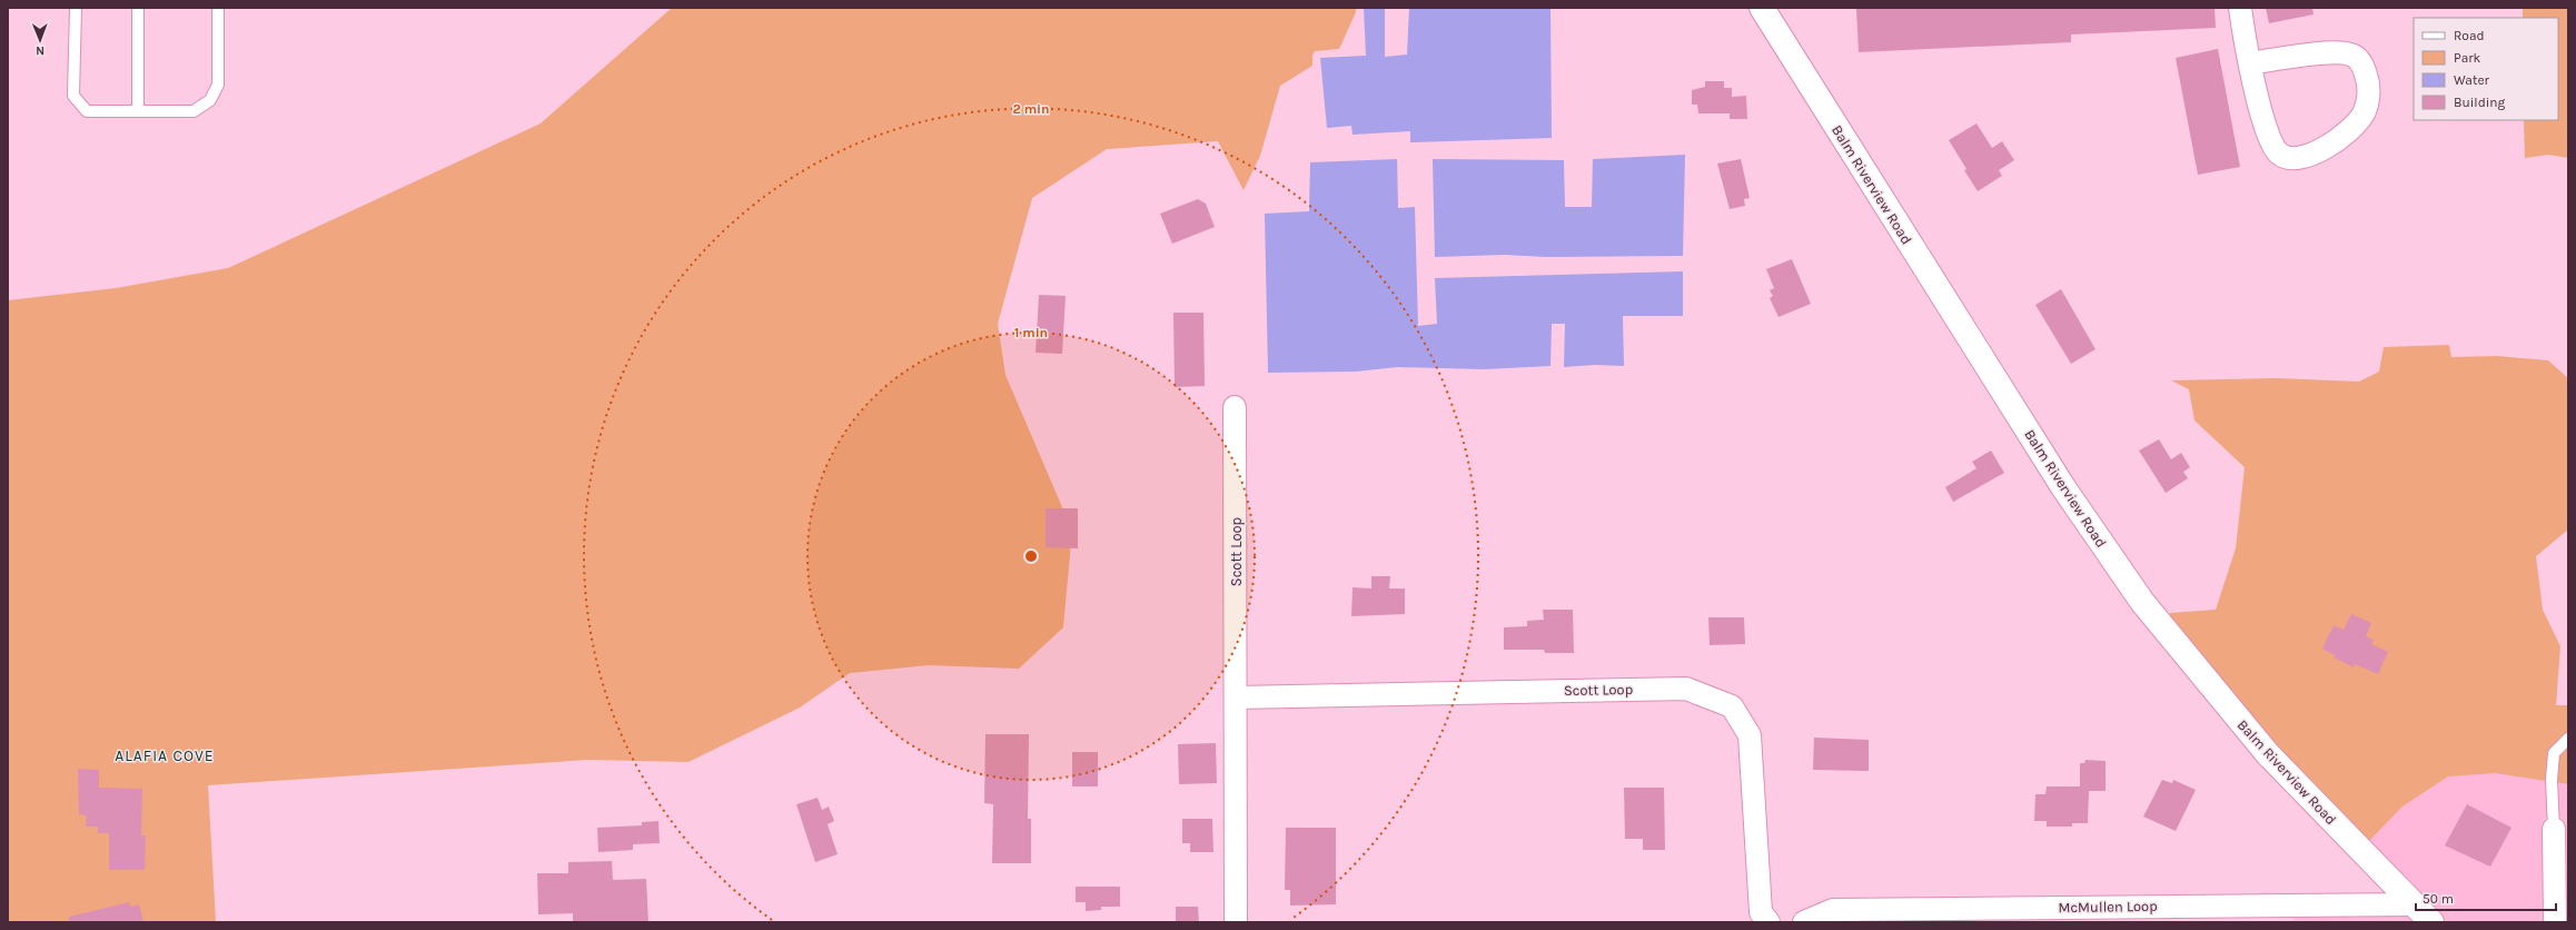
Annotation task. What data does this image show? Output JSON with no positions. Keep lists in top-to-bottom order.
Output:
{
  "streets": {
    "main road": ["Balm Riverview Road"],
    "street": ["Scott Loop", "McMullen Loop"]
  },
  "crossings": [
    ["Balm Riverview Road", "McMullen Loop"]
  ],
  "districts": ["ALAFIA COVE"],
  "legend": [
    "Road",
    "Park",
    "Water",
    "Building"
  ],
  "scale_bar": "50 m",
  "north": "bottom",
  "rings": ["2 min", "1 min"]
}
